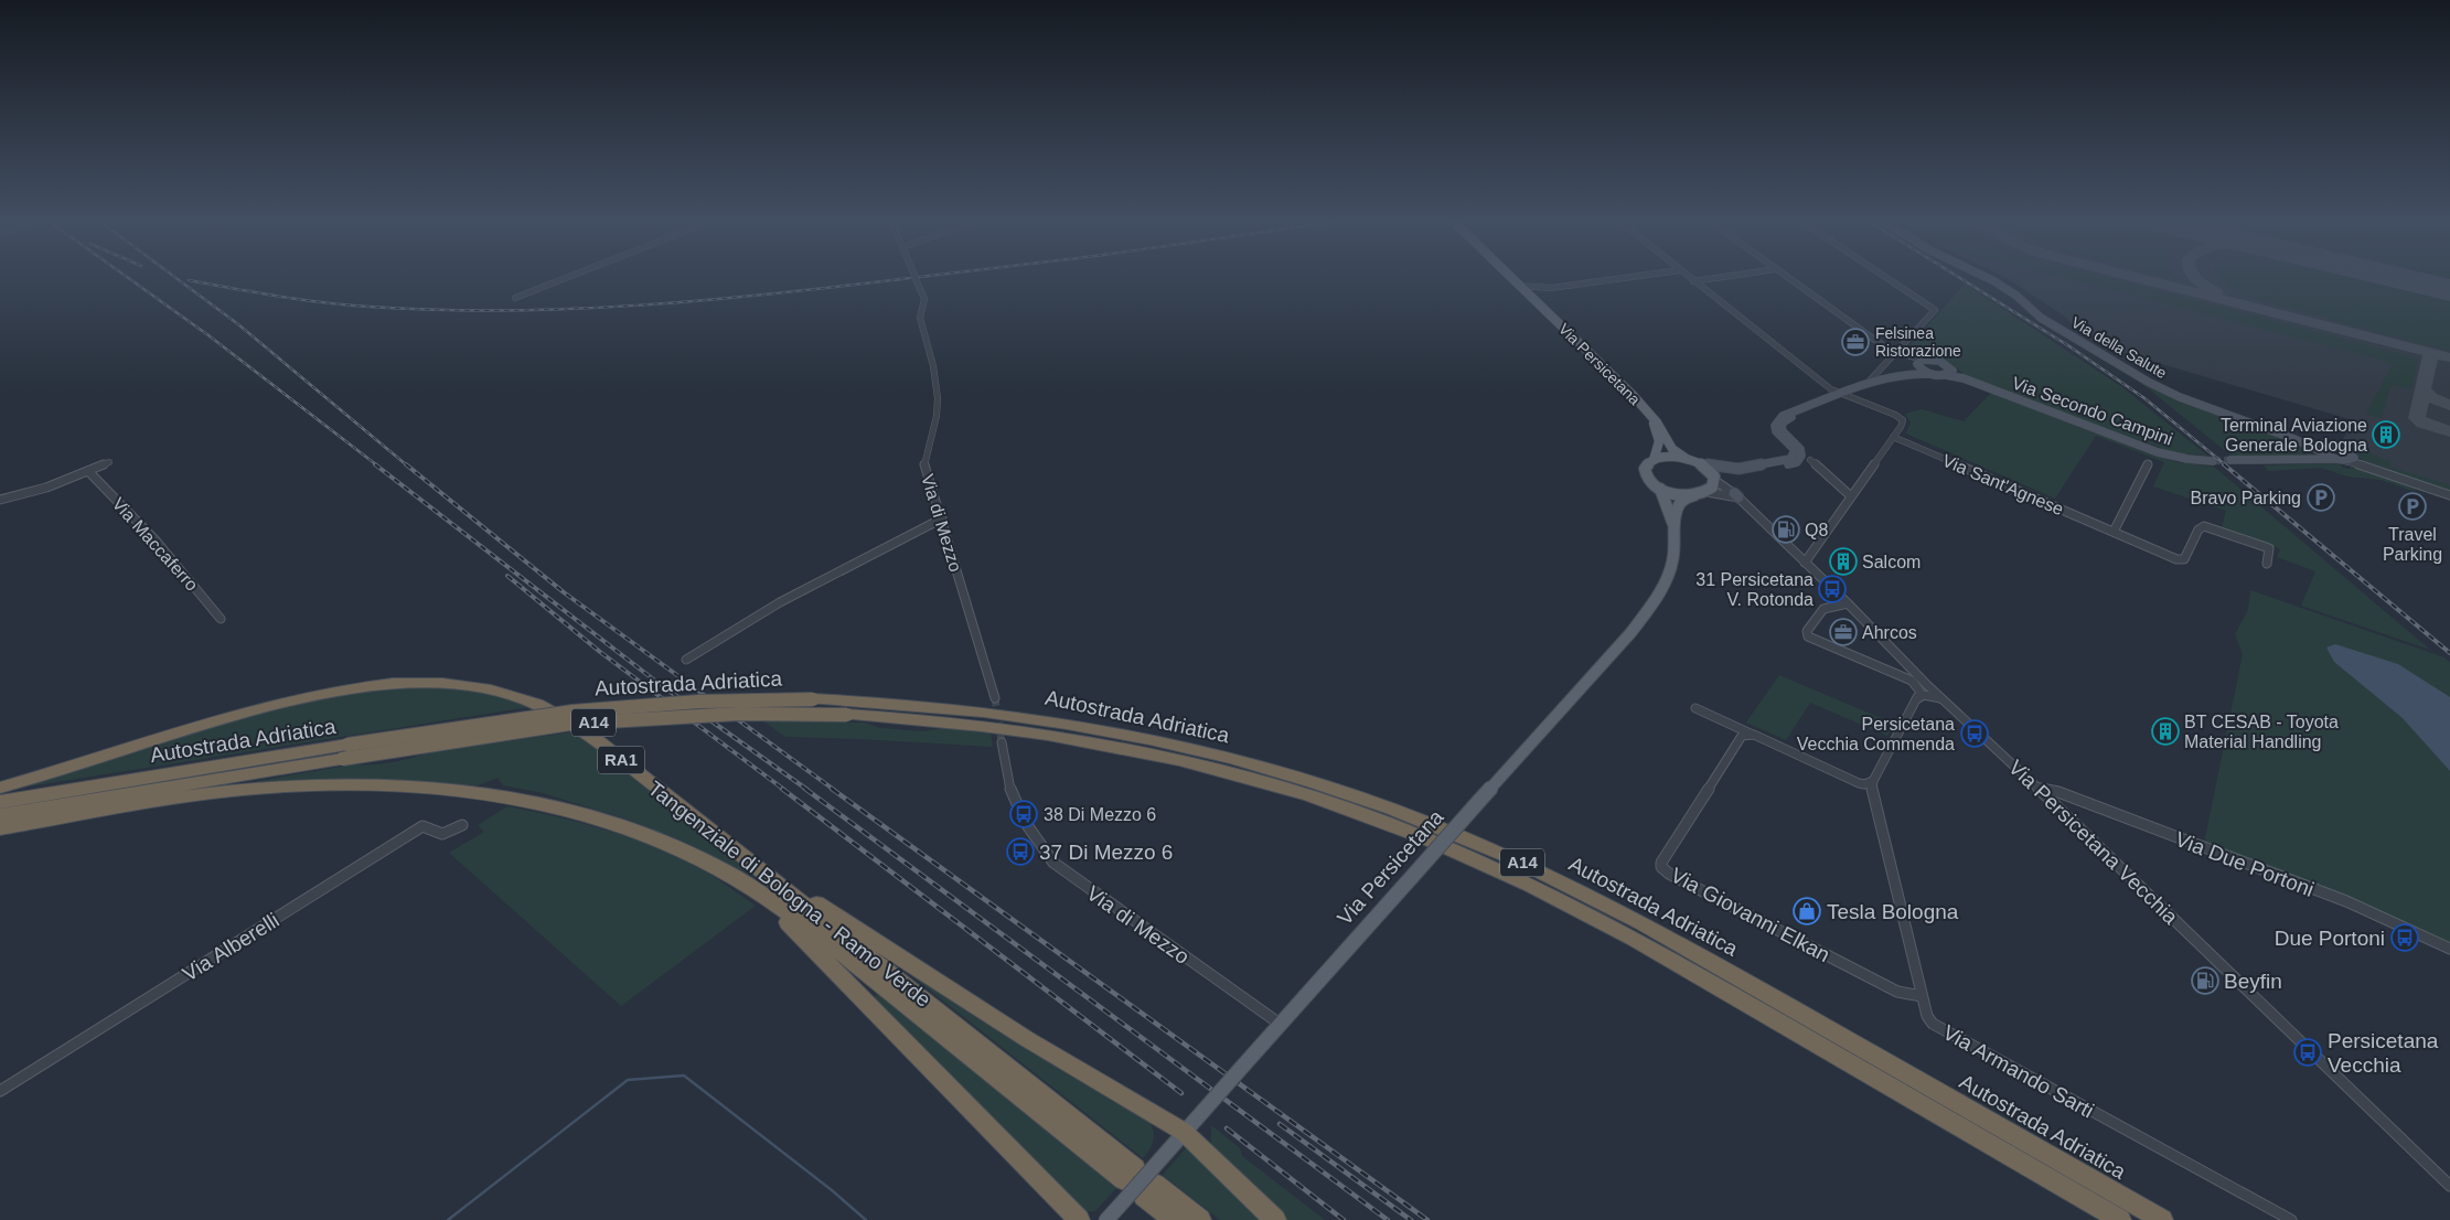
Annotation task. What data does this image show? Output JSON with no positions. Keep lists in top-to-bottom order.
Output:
{
  "streets": {
    "highway": [
      "Autostrada Adriatica",
      "A14",
      "RA1",
      "Tangenziale di Bologna - Ramo Verde"
    ],
    "main road": ["Via Persicetana"],
    "street": [
      "Via della Salute",
      "Via Secondo Campini",
      "Via Sant'Agnese",
      "Via di Mezzo",
      "Via Maccaferro",
      "Via Persicetana Vecchia",
      "Via Due Portoni",
      "Via Giovanni Elkan",
      "Via Alberelli",
      "Via Armando Sarti"
    ]
  },
  "crossings": [
    ["Via Persicetana", "Via di Mezzo"],
    ["Via Persicetana", "Via Persicetana Vecchia"],
    ["Via Persicetana Vecchia", "Via Due Portoni"],
    ["Via Giovanni Elkan", "Via Armando Sarti"]
  ],
  "places": {
    "office": ["Felsinea Ristorazione", "Ahrcos"],
    "building": ["Terminal Aviazione Generale Bologna", "Salcom", "BT CESAB - Toyota Material Handling"],
    "parking": ["Bravo Parking", "Travel Parking"],
    "fuel station": ["Q8", "Beyfin"],
    "bus stop": [
      "31 Persicetana V. Rotonda",
      "Persicetana Vecchia Commenda",
      "38 Di Mezzo 6",
      "37 Di Mezzo 6",
      "Due Portoni",
      "Persicetana Vecchia"
    ],
    "shop": ["Tesla Bologna"]
  }
}
